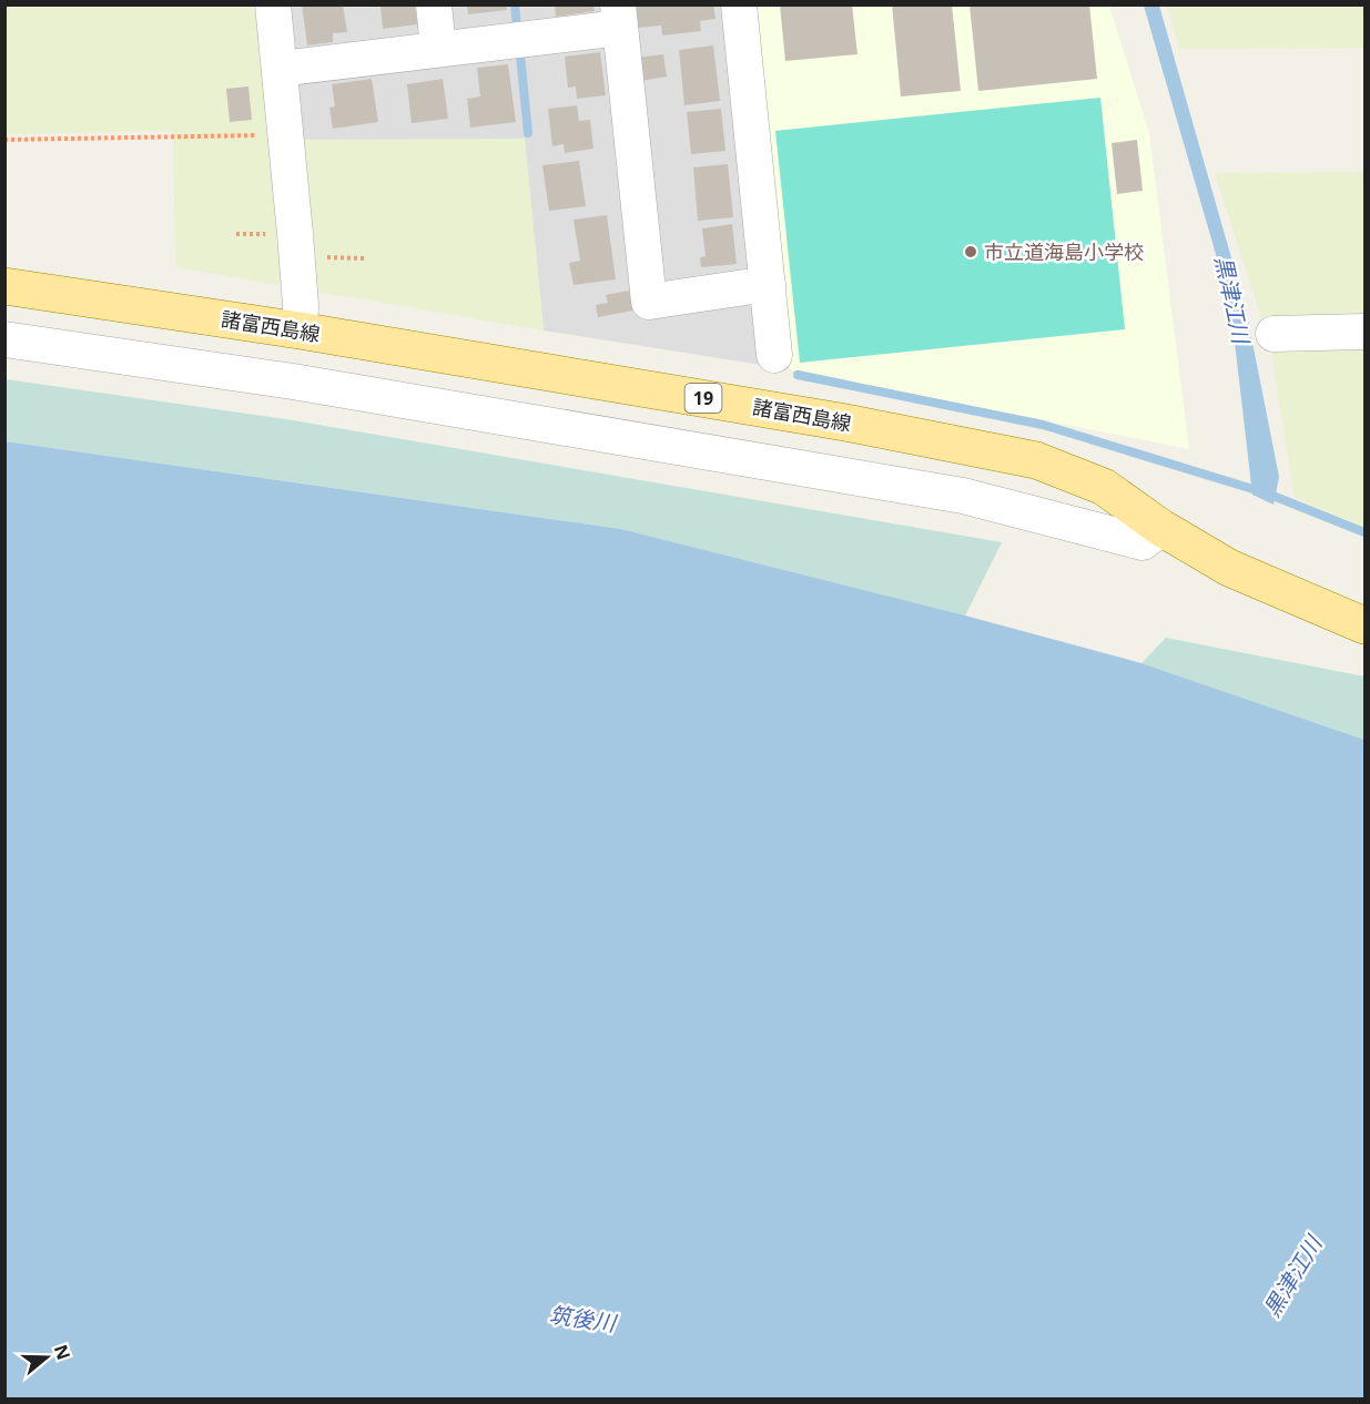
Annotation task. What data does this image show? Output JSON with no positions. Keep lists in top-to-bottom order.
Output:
{
  "streets": {
    "main road": ["諸富西島線", "19"]
  },
  "water": ["黒津江川", "筑後川"],
  "places": ["市立道海島小学校"],
  "north": "right"
}
